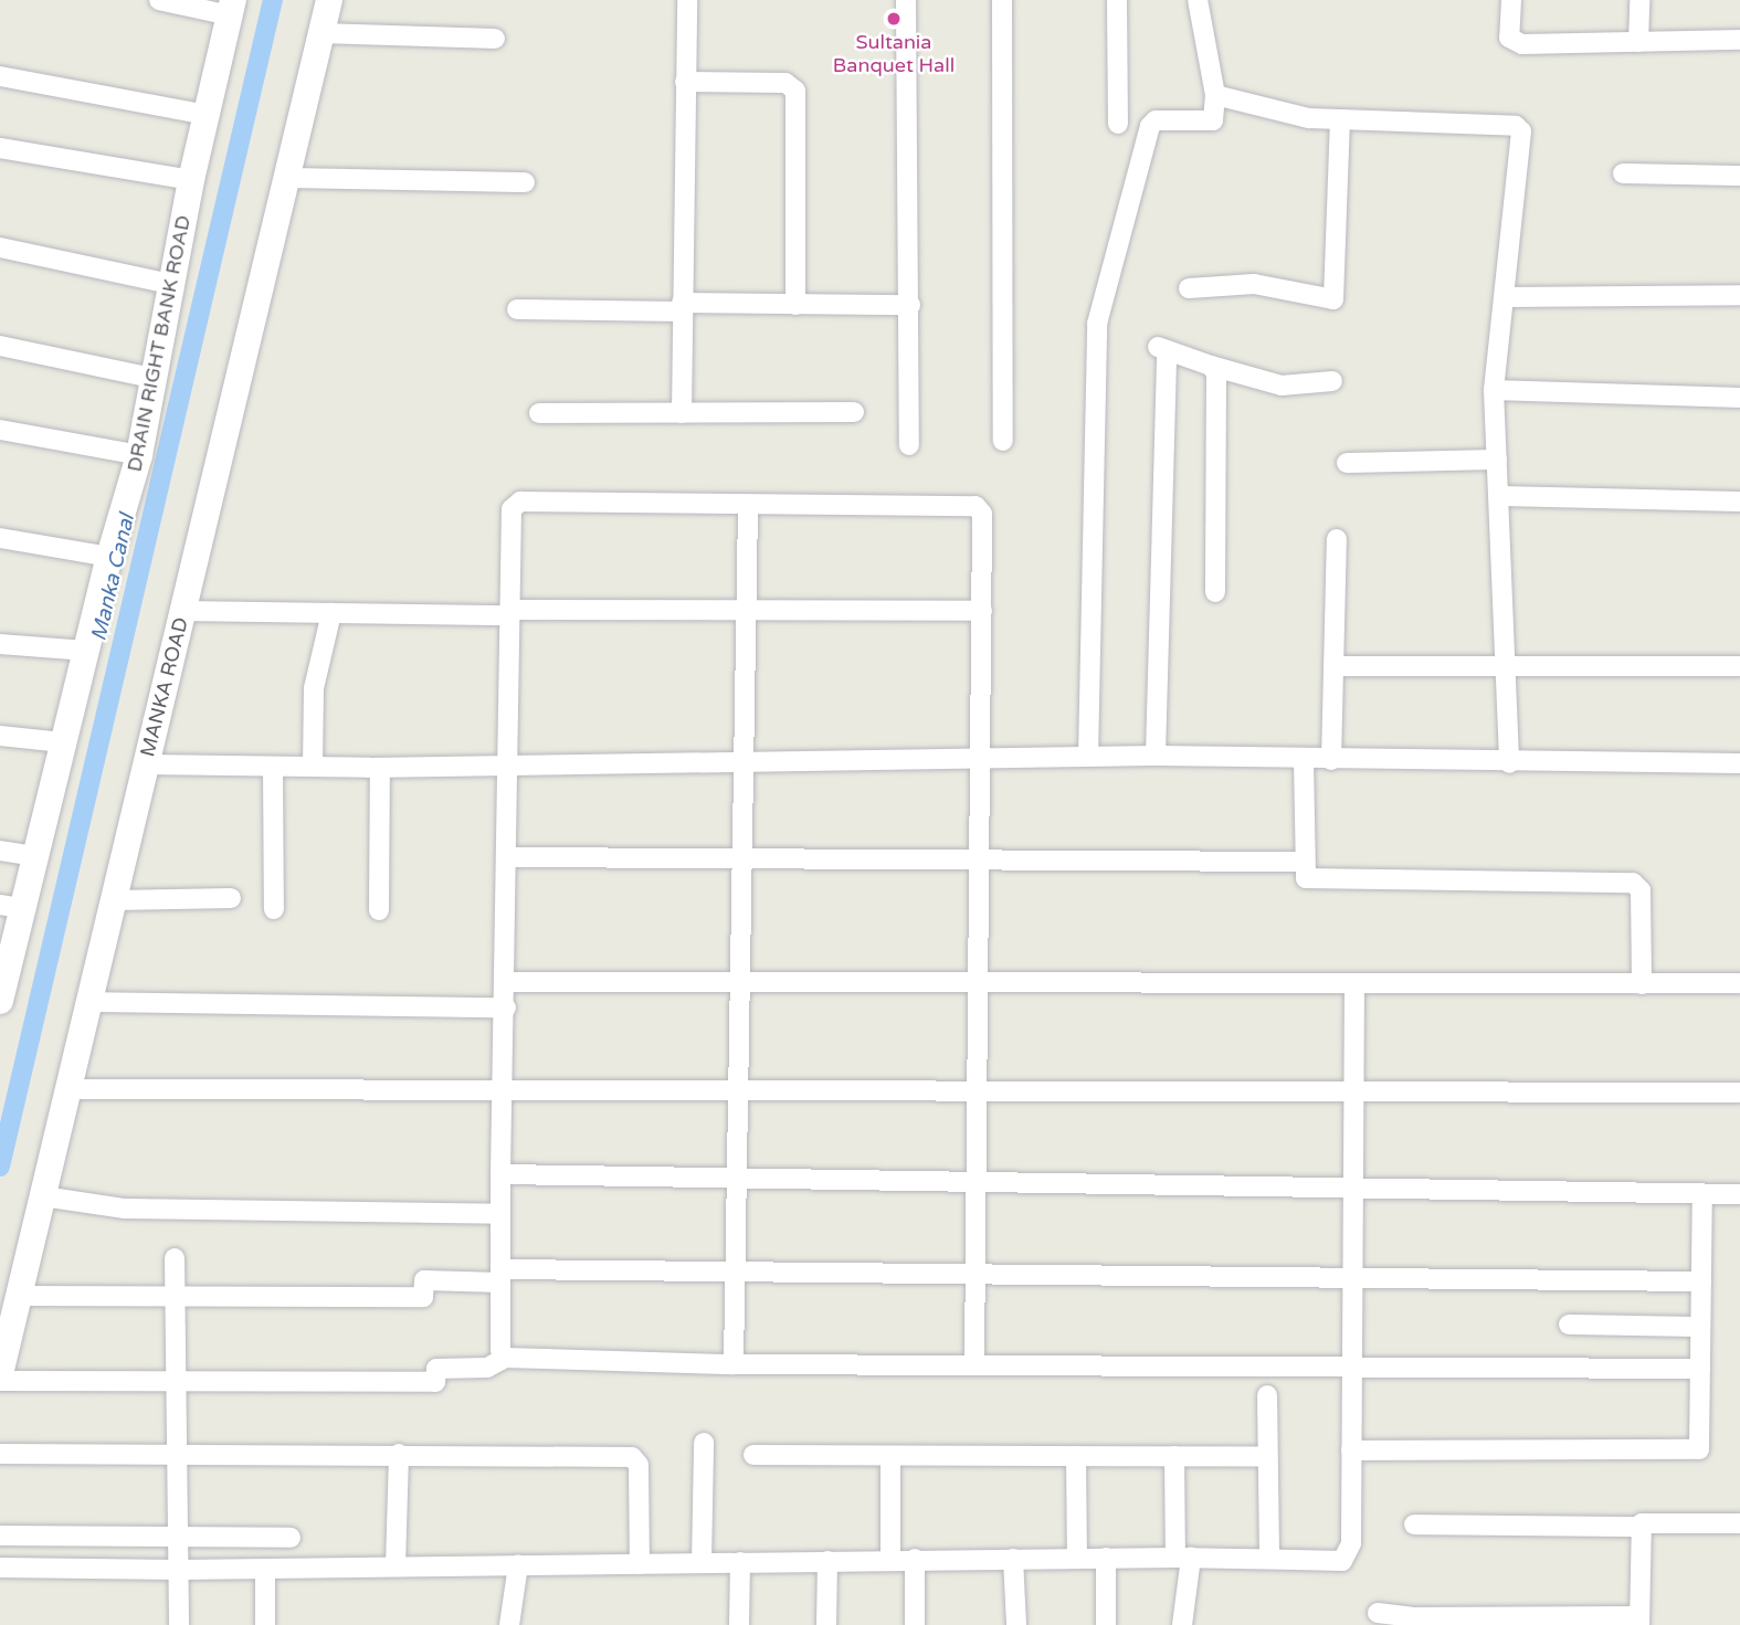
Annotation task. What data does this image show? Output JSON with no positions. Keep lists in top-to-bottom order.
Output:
{
  "streets": {
    "main road": ["DRAIN RIGHT BANK ROAD", "MANKA ROAD"]
  },
  "water": ["Manka Canal"],
  "places": ["Sultania Banquet Hall"]
}
